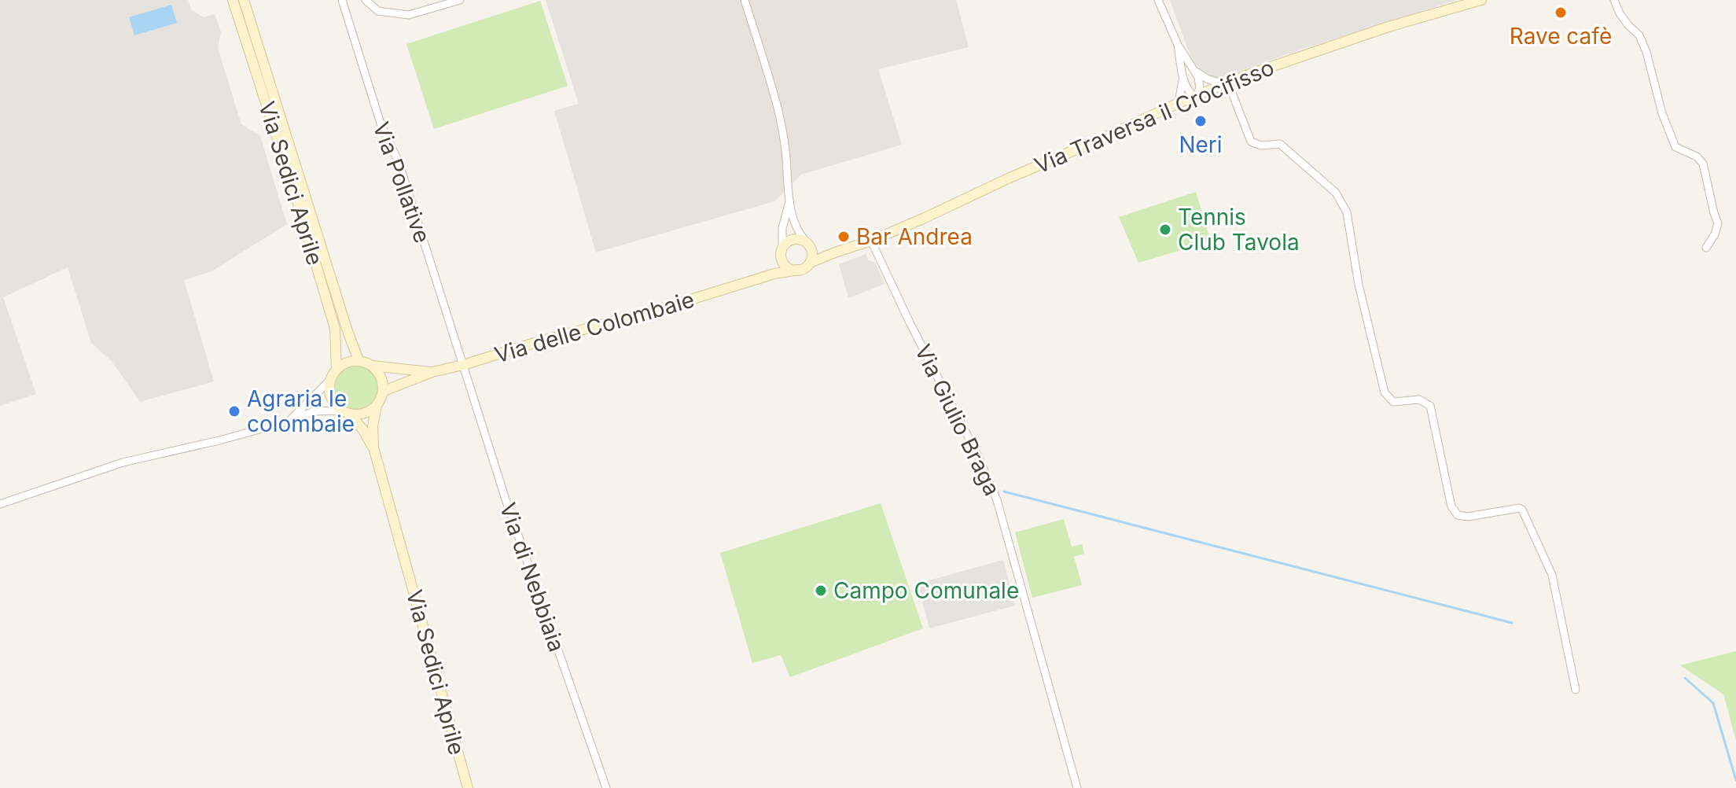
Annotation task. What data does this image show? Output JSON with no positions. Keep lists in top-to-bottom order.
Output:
{
  "streets": {
    "street": [
      "Via Traversa il Crocifisso",
      "Via Pollative",
      "Via Sedici Aprile",
      "Via delle Colombaie",
      "Via Giulio Braga",
      "Via di Nebbiaia"
    ]
  },
  "crossings": [
    ["Via Traversa il Crocifisso", "Via delle Colombaie"],
    ["Via Traversa il Crocifisso", "Via Giulio Braga"],
    ["Via Pollative", "Via delle Colombaie"],
    ["Via Pollative", "Via di Nebbiaia"],
    ["Via Sedici Aprile", "Via delle Colombaie"],
    ["Via delle Colombaie", "Via di Nebbiaia"]
  ],
  "places": [
    "Rave cafè",
    "Neri",
    "Tennis Club Tavola",
    "Bar Andrea",
    "Agraria le colombaie",
    "Campo Comunale"
  ]
}
